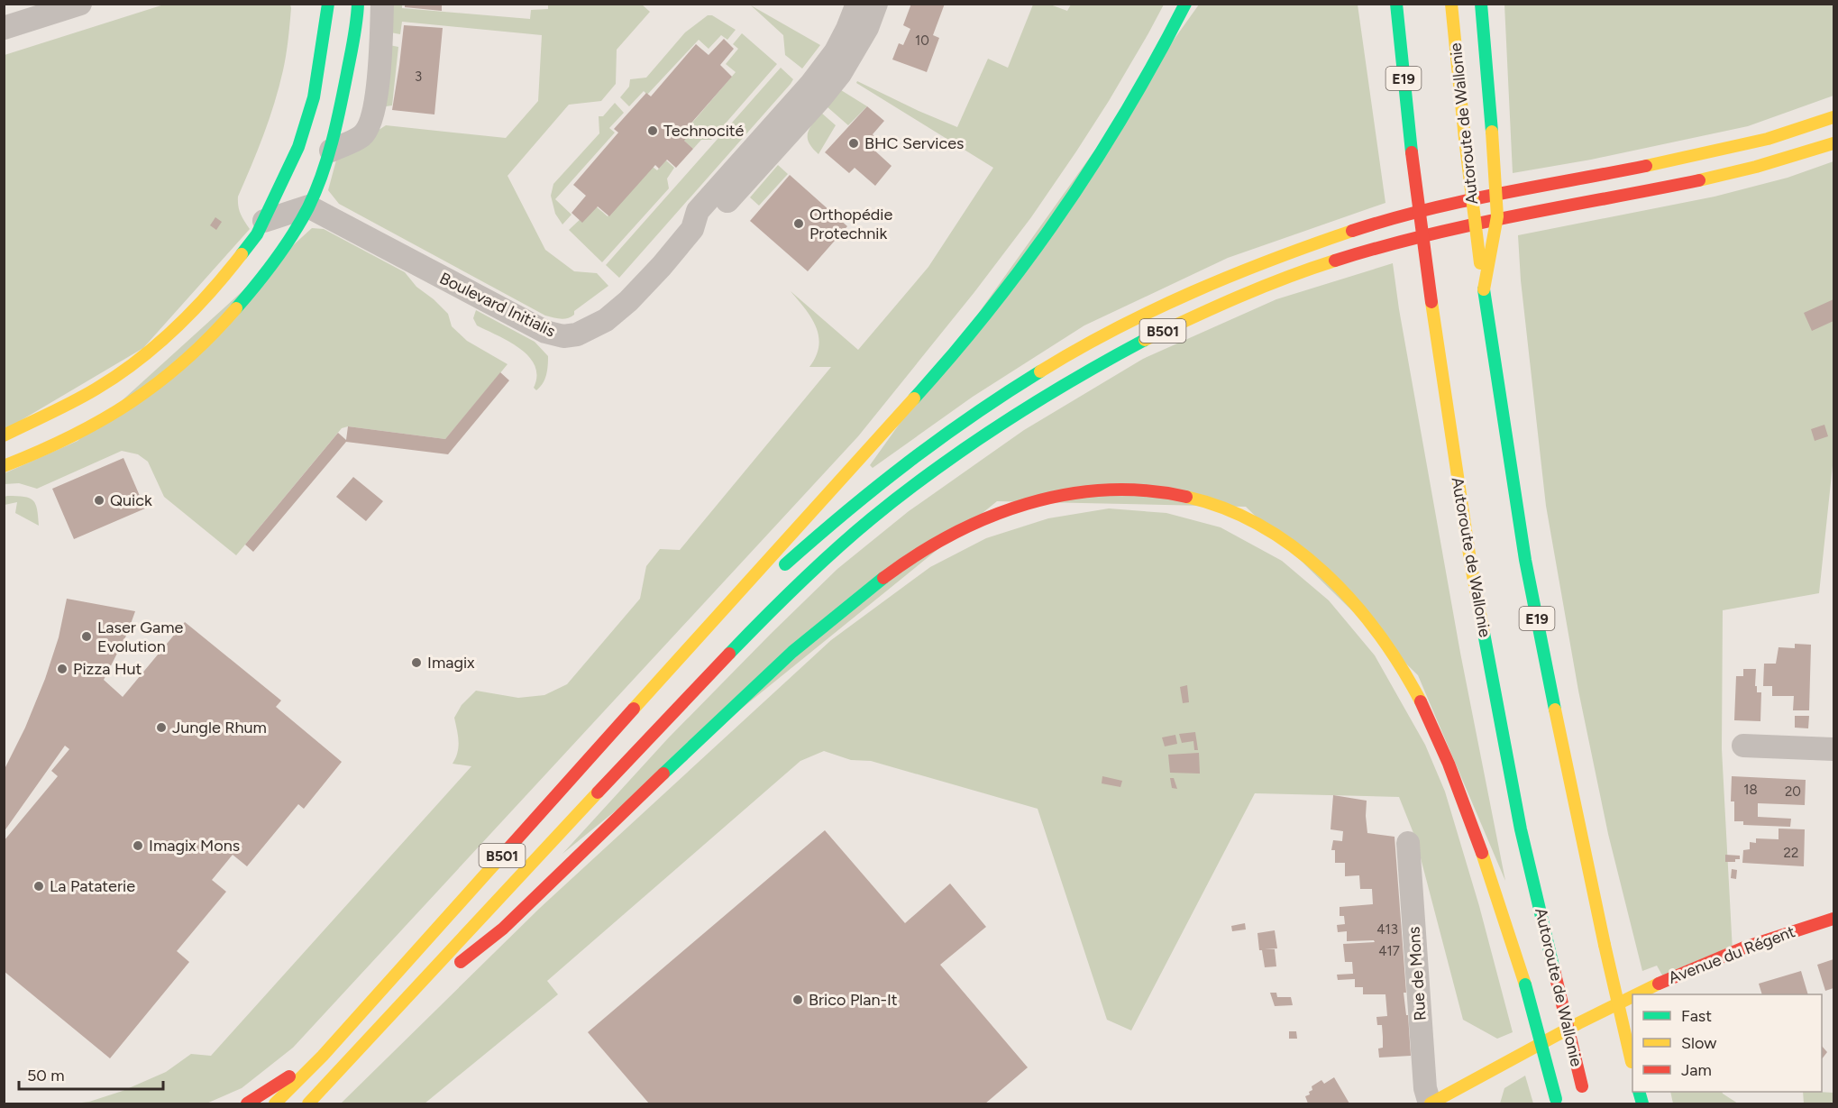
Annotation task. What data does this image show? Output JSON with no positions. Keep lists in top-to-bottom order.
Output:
{
  "streets": {
    "main road": [
      "E19",
      "Autoroute de Wallonie",
      "B501",
      "Avenue du Régent"
    ],
    "street": ["Boulevard Initialis", "Rue de Mons"]
  },
  "crossings": [
    ["Avenue du Régent", "Rue de Mons"]
  ],
  "places": [
    "Technocité",
    "BHC Services",
    "Orthopédie Protechnik",
    "Quick",
    "Laser Game Evolution",
    "Imagix",
    "Pizza Hut",
    "Jungle Rhum",
    "Imagix Mons",
    "La Pataterie",
    "Brico Plan-It"
  ],
  "house_numbers": [
    "10",
    "3",
    "18",
    "20",
    "22",
    "413",
    "417"
  ],
  "legend": ["Fast", "Slow", "Jam"],
  "scale_bar": "50 m"
}
